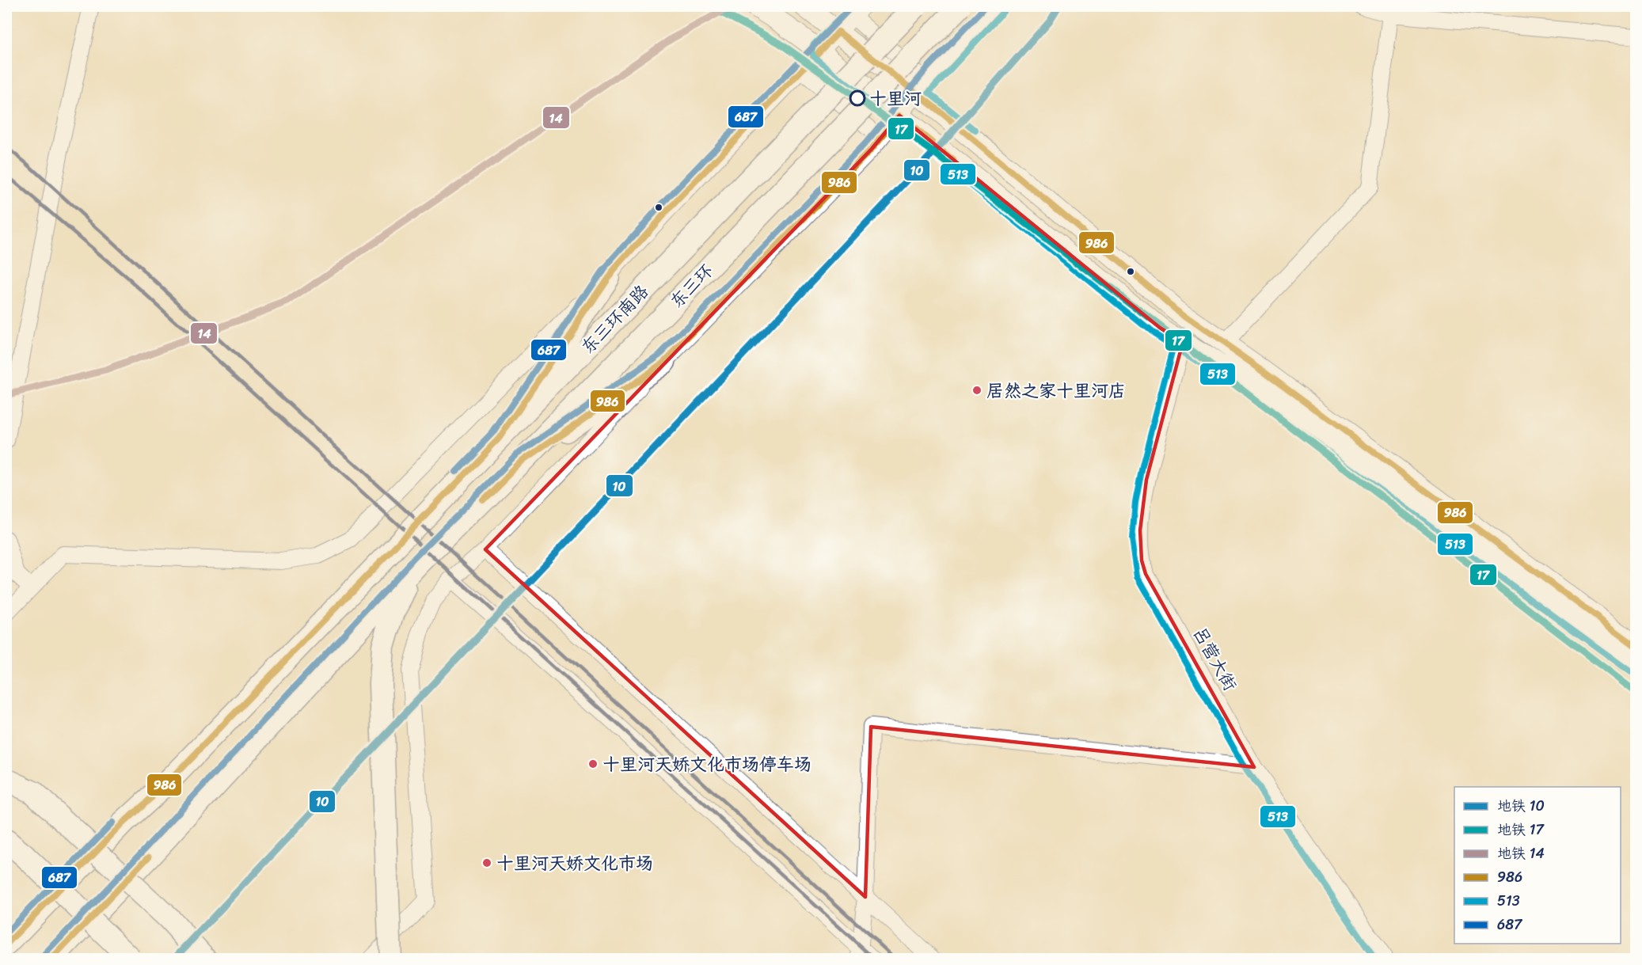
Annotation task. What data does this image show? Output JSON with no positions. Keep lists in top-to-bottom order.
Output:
{
  "streets": {
    "highway": ["东三环", "东三环南路"],
    "street": ["吕营大街"]
  },
  "crossings": [
    ["东三环", "东三环南路"]
  ],
  "places": [
    "十里河",
    "居然之家十里河店",
    "十里河天娇文化市场停车场",
    "十里河天娇文化市场"
  ],
  "lines": [
    "metro line 10",
    "metro line 17",
    "metro line 14",
    "transit line 513",
    "transit line 687",
    "transit line 986"
  ],
  "legend": [
    "地铁 10",
    "地铁 17",
    "地铁 14",
    "986",
    "513",
    "687"
  ]
}
